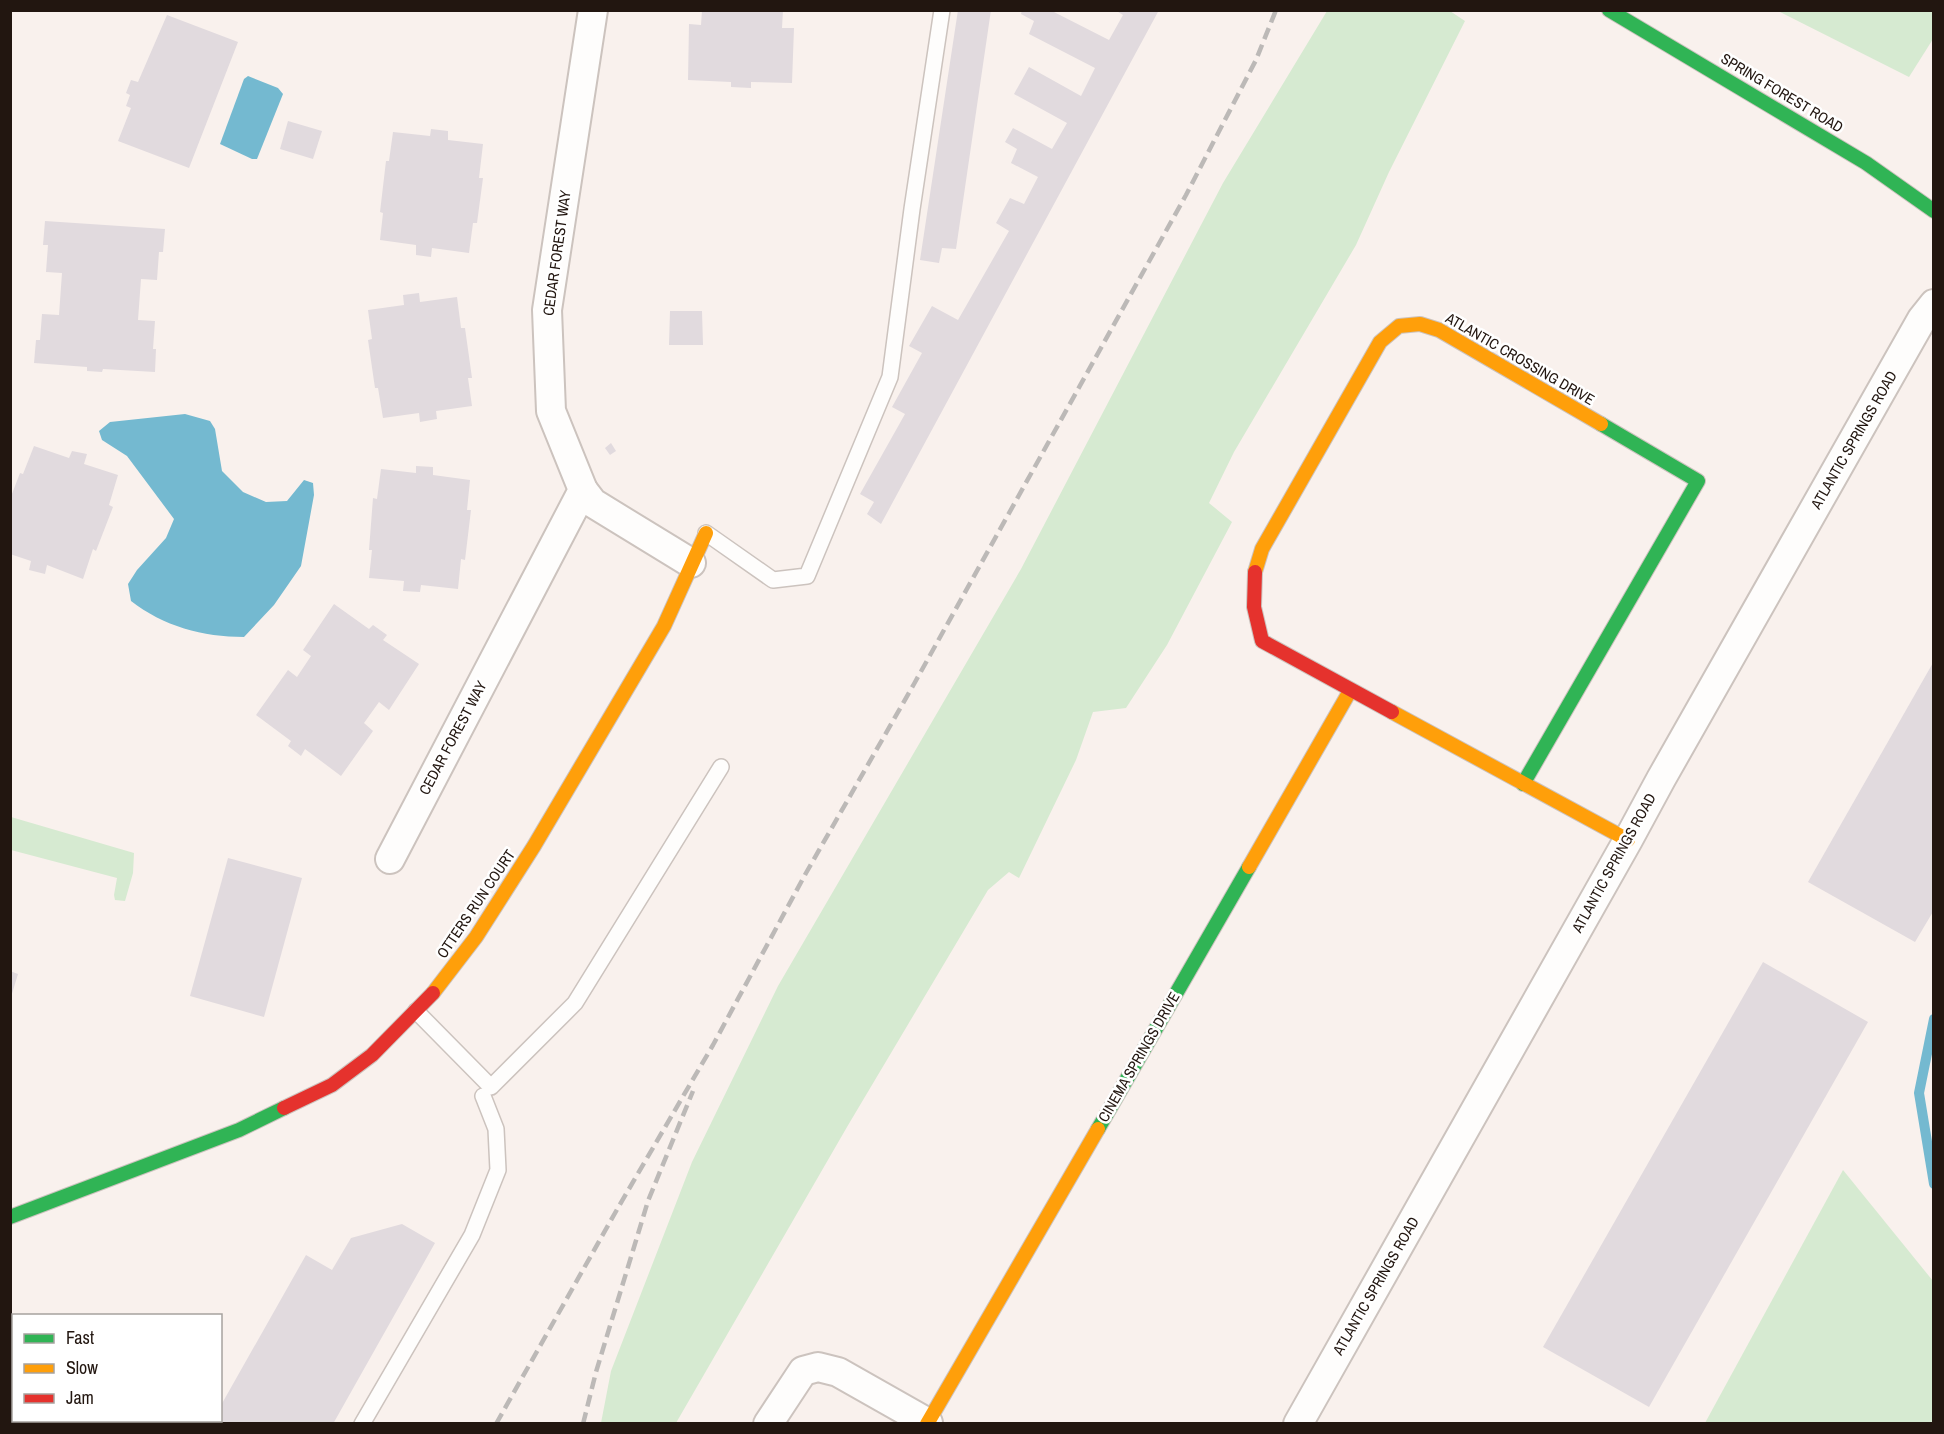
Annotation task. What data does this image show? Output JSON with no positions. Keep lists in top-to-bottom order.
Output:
{
  "streets": {
    "street": [
      "SPRING FOREST ROAD",
      "CEDAR FOREST WAY",
      "ATLANTIC CROSSING DRIVE",
      "ATLANTIC SPRINGS ROAD",
      "OTTERS RUN COURT",
      "CINEMA SPRINGS DRIVE"
    ]
  },
  "crossings": [
    ["CEDAR FOREST WAY", "OTTERS RUN COURT"],
    ["ATLANTIC CROSSING DRIVE", "ATLANTIC SPRINGS ROAD"],
    ["ATLANTIC CROSSING DRIVE", "CINEMA SPRINGS DRIVE"]
  ],
  "legend": ["Fast", "Slow", "Jam"]
}
